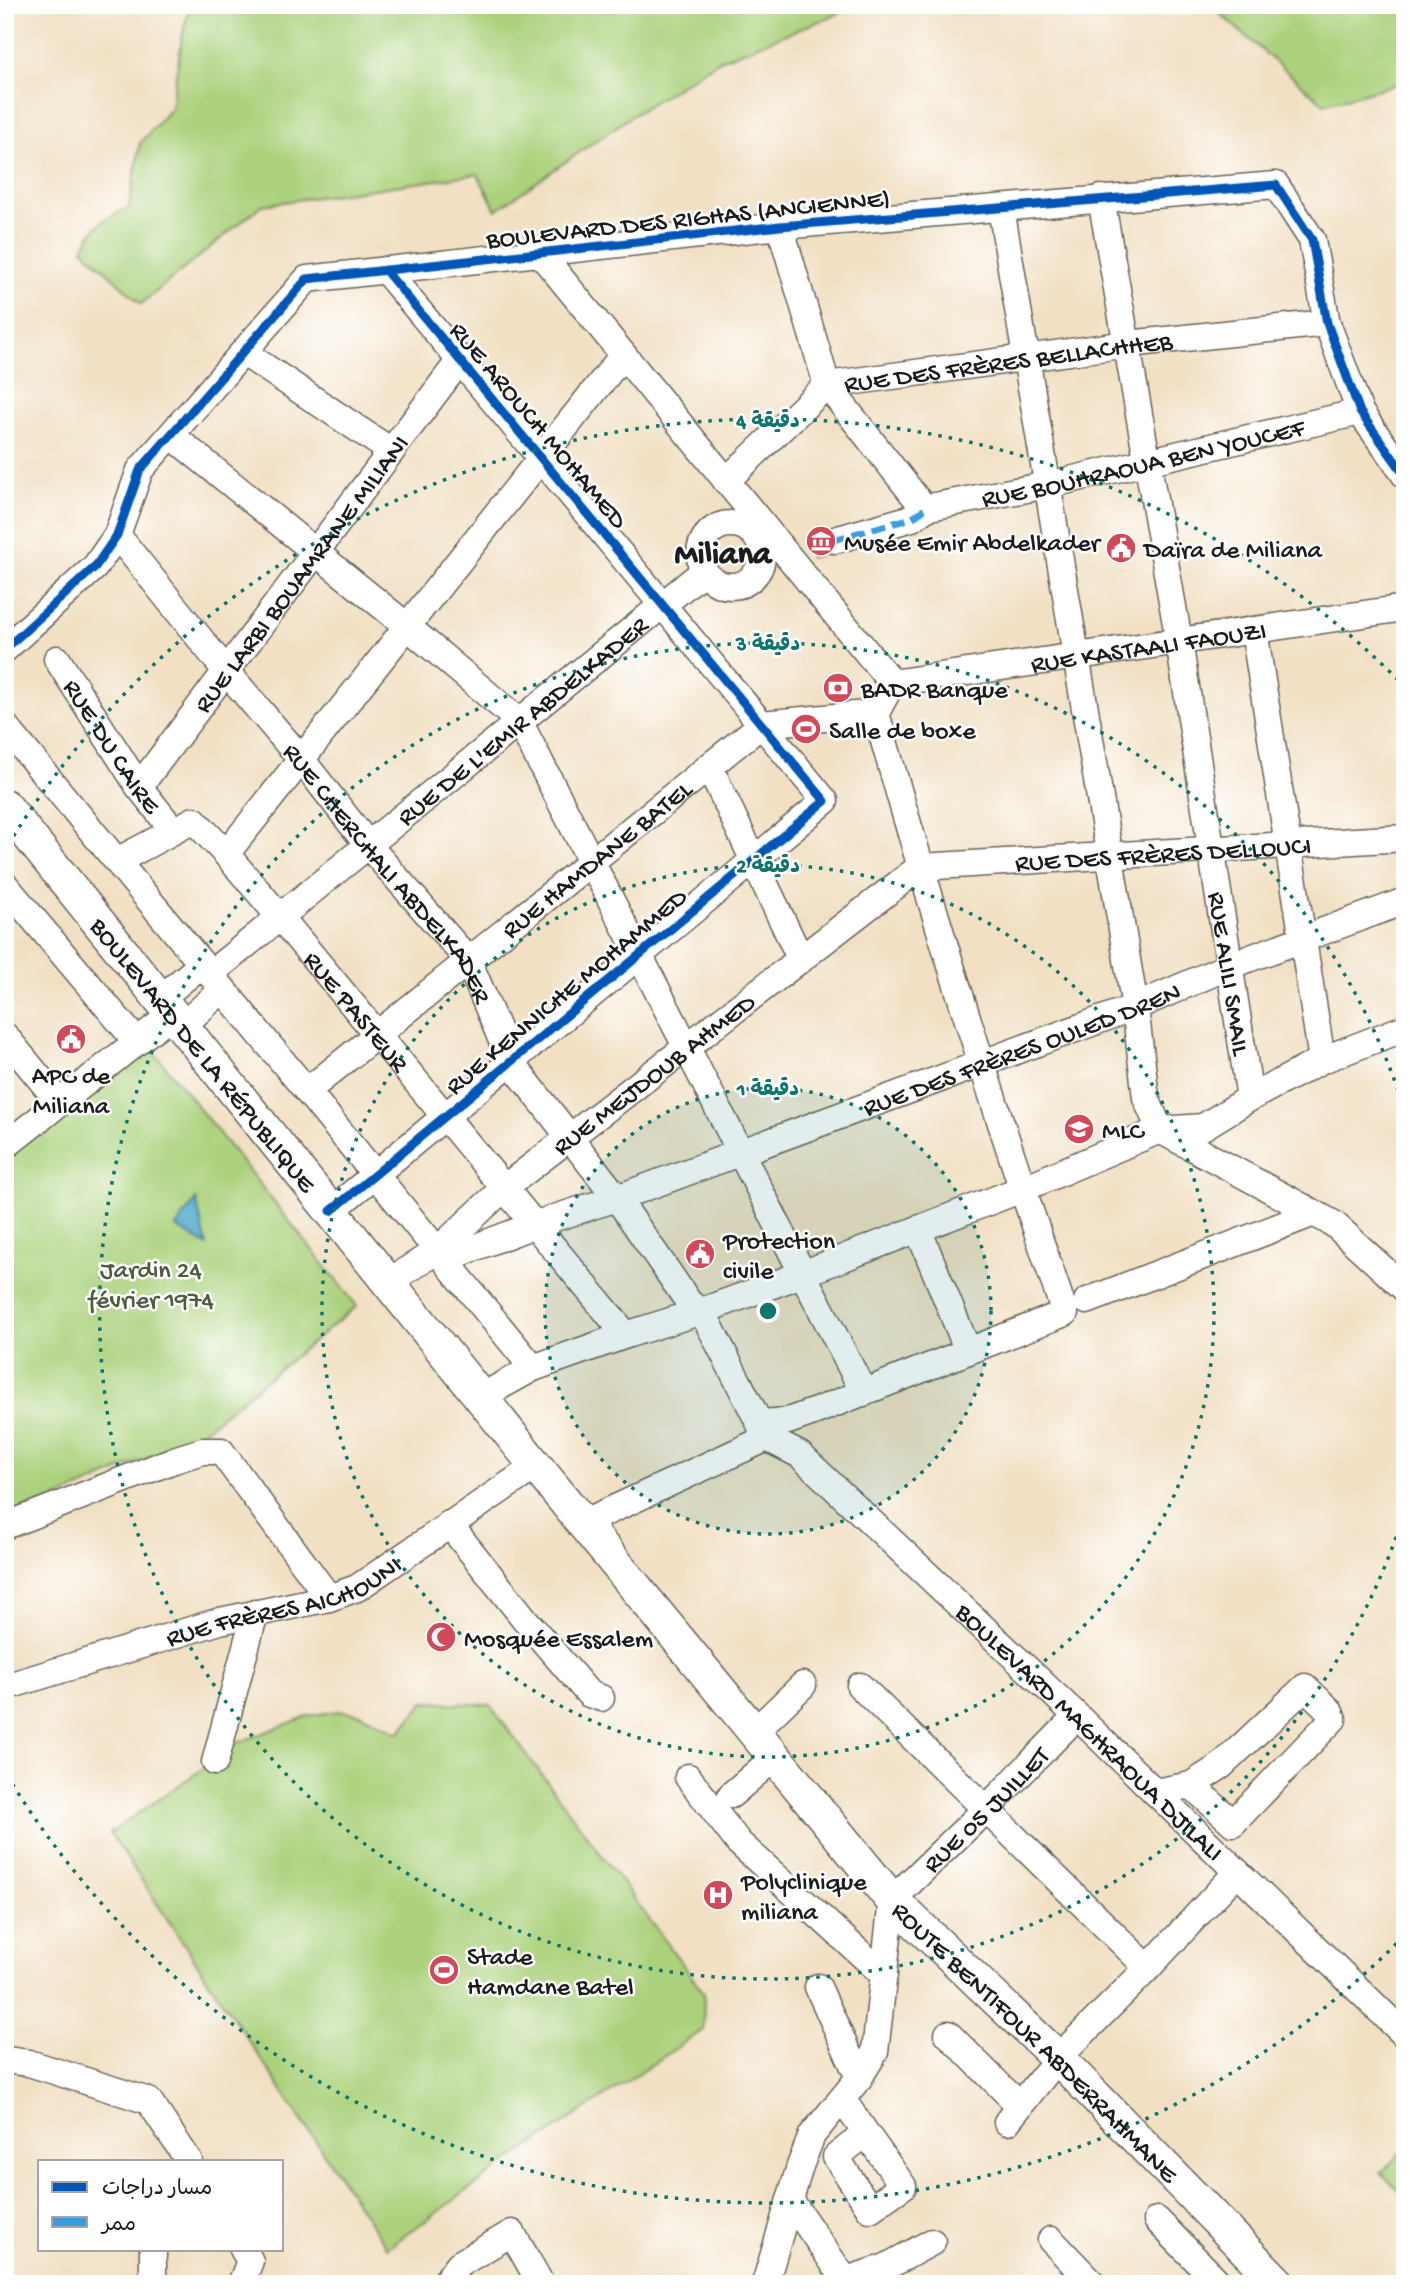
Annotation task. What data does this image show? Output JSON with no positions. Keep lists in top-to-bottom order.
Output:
{
  "streets": {
    "main road": ["BOULEVARD DE LA RÉPUBLIQUE", "ROUTE BENTIFOUR ABDERRAHMANE"],
    "street": [
      "BOULEVARD DES RIGHAS (ANCIENNE)",
      "RUE DES FRÈRES BELLACHHEB",
      "RUE AROUCH MOHAMED",
      "RUE BOUHRAOUA BEN YOUCEF",
      "RUE LARBI BOUAMRANE MILIANI",
      "RUE KASTAALI FAOUZI",
      "RUE DE L'EMIR ABDELKADER",
      "RUE DU CAIRE",
      "RUE DES FRÈRES DELLOUCI",
      "RUE HAMDANE BATEL",
      "RUE CHERCHALI ABDELKADER",
      "RUE ALILI SMAIL",
      "RUE KENNICHE MOHAMMED",
      "RUE PASTEUR",
      "RUE DES FRÈRES OULED DREN",
      "RUE MEJDOUB AHMED",
      "RUE FRÈRES AICHOUNI",
      "BOULEVARD MAGHRAOUA DJILALI",
      "RUE 05 JUILLET"
    ]
  },
  "crossings": [
    ["BOULEVARD DES RIGHAS (ANCIENNE)", "RUE DES FRÈRES BELLACHHEB"],
    ["BOULEVARD DES RIGHAS (ANCIENNE)", "RUE AROUCH MOHAMED"],
    ["BOULEVARD DES RIGHAS (ANCIENNE)", "RUE BOUHRAOUA BEN YOUCEF"],
    ["BOULEVARD DES RIGHAS (ANCIENNE)", "RUE CHERCHALI ABDELKADER"],
    ["BOULEVARD DES RIGHAS (ANCIENNE)", "RUE ALILI SMAIL"],
    ["RUE DES FRÈRES BELLACHHEB", "RUE ALILI SMAIL"],
    ["RUE AROUCH MOHAMED", "RUE LARBI BOUAMRANE MILIANI"],
    ["RUE AROUCH MOHAMED", "RUE DE L'EMIR ABDELKADER"],
    ["RUE AROUCH MOHAMED", "RUE HAMDANE BATEL"],
    ["RUE AROUCH MOHAMED", "RUE KENNICHE MOHAMMED"],
    ["RUE BOUHRAOUA BEN YOUCEF", "RUE ALILI SMAIL"],
    ["RUE LARBI BOUAMRANE MILIANI", "RUE DU CAIRE"],
    ["RUE LARBI BOUAMRANE MILIANI", "RUE CHERCHALI ABDELKADER"],
    ["RUE KASTAALI FAOUZI", "RUE ALILI SMAIL"],
    ["RUE DE L'EMIR ABDELKADER", "RUE CHERCHALI ABDELKADER"],
    ["RUE DE L'EMIR ABDELKADER", "RUE PASTEUR"],
    ["RUE DE L'EMIR ABDELKADER", "BOULEVARD DE LA RÉPUBLIQUE"],
    ["RUE DU CAIRE", "RUE PASTEUR"],
    ["RUE DES FRÈRES DELLOUCI", "RUE ALILI SMAIL"],
    ["RUE DES FRÈRES DELLOUCI", "RUE MEJDOUB AHMED"],
    ["RUE HAMDANE BATEL", "RUE CHERCHALI ABDELKADER"],
    ["RUE HAMDANE BATEL", "RUE PASTEUR"],
    ["RUE CHERCHALI ABDELKADER", "RUE KENNICHE MOHAMMED"],
    ["RUE CHERCHALI ABDELKADER", "RUE DES FRÈRES OULED DREN"],
    ["RUE CHERCHALI ABDELKADER", "RUE MEJDOUB AHMED"],
    ["RUE CHERCHALI ABDELKADER", "BOULEVARD MAGHRAOUA DJILALI"],
    ["RUE ALILI SMAIL", "RUE DES FRÈRES OULED DREN"],
    ["RUE KENNICHE MOHAMMED", "RUE PASTEUR"],
    ["RUE KENNICHE MOHAMMED", "BOULEVARD DE LA RÉPUBLIQUE"],
    ["RUE PASTEUR", "RUE DES FRÈRES OULED DREN"],
    ["RUE PASTEUR", "RUE MEJDOUB AHMED"],
    ["RUE DES FRÈRES OULED DREN", "RUE MEJDOUB AHMED"],
    ["BOULEVARD DE LA RÉPUBLIQUE", "RUE MEJDOUB AHMED"],
    ["BOULEVARD DE LA RÉPUBLIQUE", "RUE FRÈRES AICHOUNI"],
    ["BOULEVARD DE LA RÉPUBLIQUE", "ROUTE BENTIFOUR ABDERRAHMANE"],
    ["RUE FRÈRES AICHOUNI", "ROUTE BENTIFOUR ABDERRAHMANE"],
    ["BOULEVARD MAGHRAOUA DJILALI", "RUE 05 JUILLET"],
    ["RUE 05 JUILLET", "ROUTE BENTIFOUR ABDERRAHMANE"]
  ],
  "districts": ["Miliana"],
  "parks": ["Jardin 24 février 1974"],
  "places": {
    "museum": ["Musée Emir Abdelkader"],
    "public building": ["Daïra de Miliana", "APC de Miliana", "Protection civile"],
    "bank": ["BADR Banque"],
    "sports": ["Salle de boxe", "Stade Hamdane Batel"],
    "school or university": ["MLC"],
    "mosque": ["Mosquée Essalem"],
    "hospital": ["Polyclinique miliana"]
  },
  "legend": ["مسار دراجات", "ممر"],
  "rings": [
    "4 دقيقة",
    "3 دقيقة",
    "2 دقيقة",
    "1 دقيقة"
  ]
}
